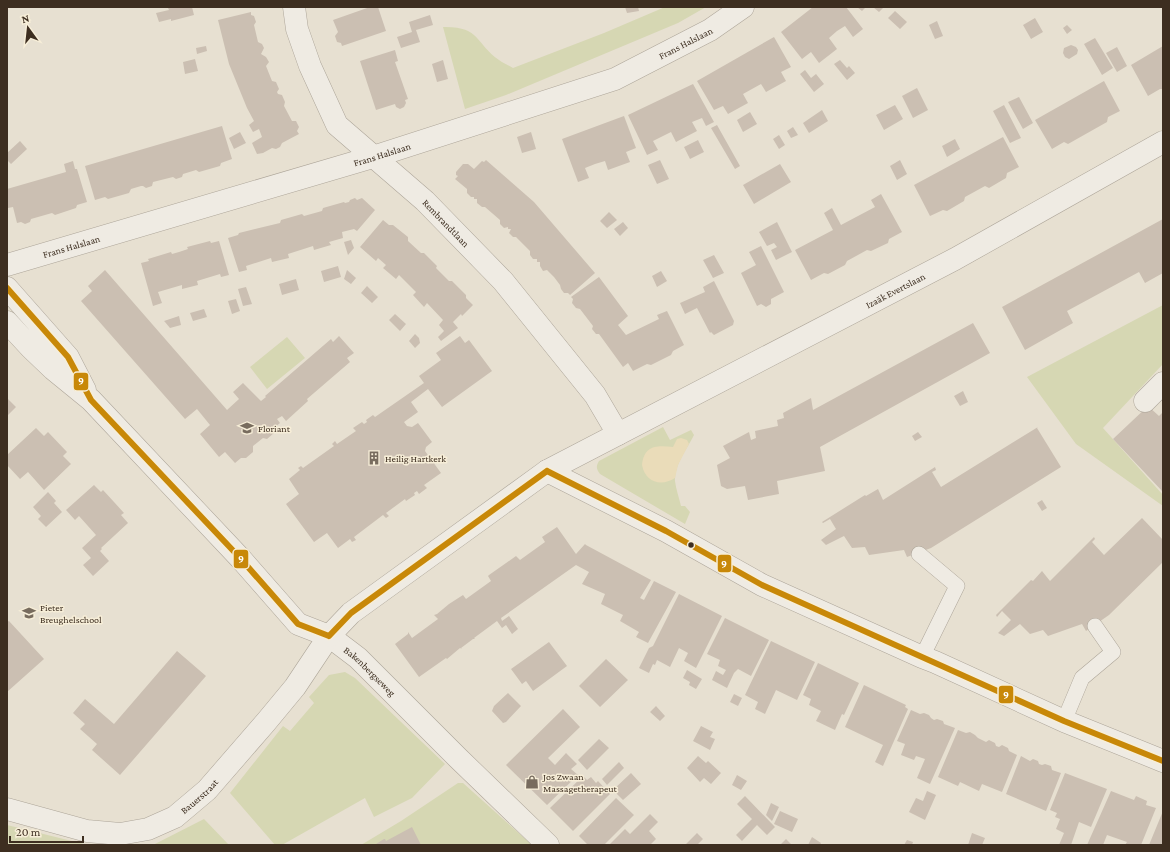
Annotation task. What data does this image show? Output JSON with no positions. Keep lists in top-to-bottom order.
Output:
{
  "streets": {
    "street": [
      "Frans Halslaan",
      "Rembrandtlaan",
      "Izaäk Evertslaan",
      "Bakenbergseweg",
      "Bauerstraat"
    ]
  },
  "crossings": [
    ["Frans Halslaan", "Rembrandtlaan"],
    ["Rembrandtlaan", "Izaäk Evertslaan"],
    ["Izaäk Evertslaan", "Bakenbergseweg"],
    ["Izaäk Evertslaan", "Bauerstraat"],
    ["Bakenbergseweg", "Bauerstraat"]
  ],
  "places": {
    "school or university": ["Floriant", "Pieter Breughelschool"],
    "building": ["Heilig Hartkerk"],
    "shop": ["Jos Zwaan Massagetherapeut"]
  },
  "lines": ["transit line 9"],
  "scale_bar": "20 m",
  "north": "top"
}
